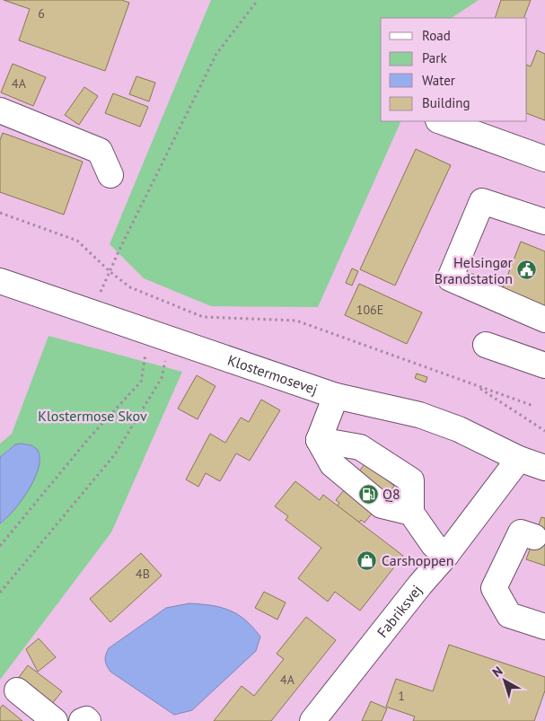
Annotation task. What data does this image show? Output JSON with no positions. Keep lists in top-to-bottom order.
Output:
{
  "streets": {
    "main road": ["Klostermosevej", "Fabriksvej"]
  },
  "crossings": [
    ["Klostermosevej", "Fabriksvej"]
  ],
  "parks": ["Klostermose Skov"],
  "places": {
    "public building": ["Helsingør Brandstation"],
    "fuel station": ["Q8"],
    "shop": ["Carshoppen"]
  },
  "house_numbers": [
    "6",
    "4A",
    "106E",
    "4B",
    "4A",
    "1"
  ],
  "legend": [
    "Road",
    "Park",
    "Water",
    "Building"
  ],
  "north": "top left"
}
